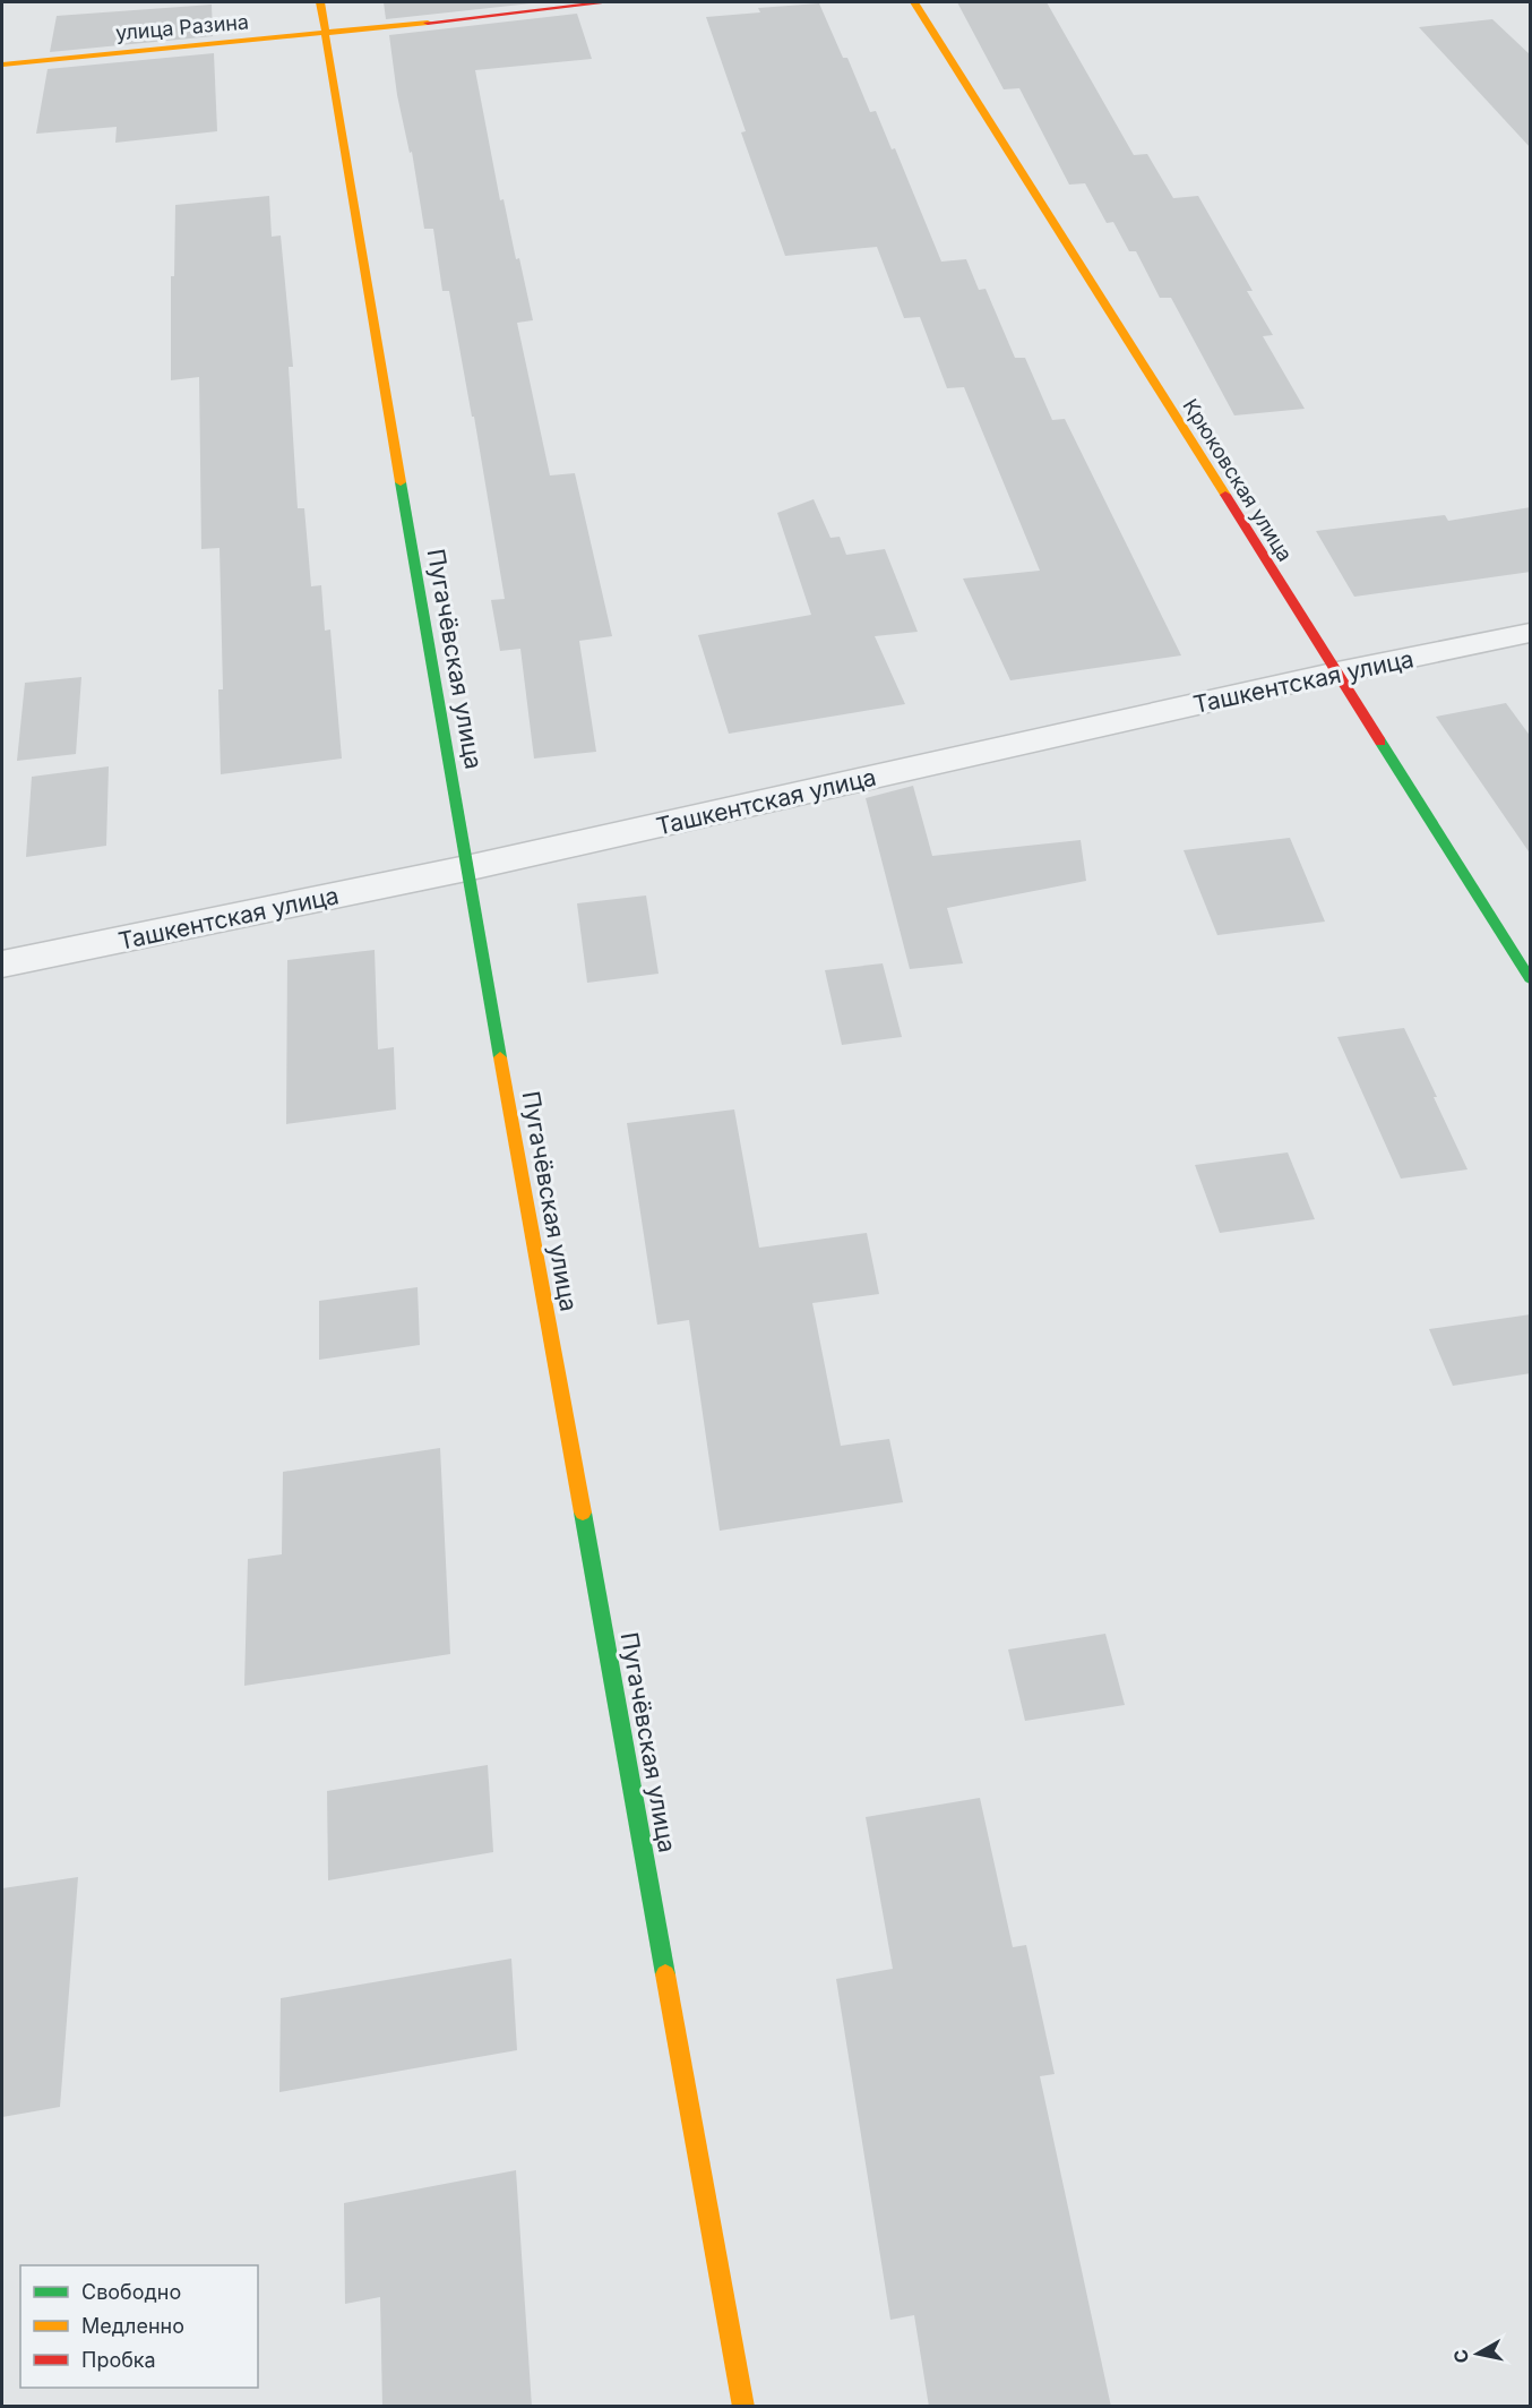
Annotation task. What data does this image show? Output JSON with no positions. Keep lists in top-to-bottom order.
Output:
{
  "streets": {
    "street": [
      "улица Разина",
      "Крюковская улица",
      "Пугачёвская улица",
      "Ташкентская улица"
    ]
  },
  "crossings": [
    ["улица Разина", "Пугачёвская улица"],
    ["Крюковская улица", "Ташкентская улица"],
    ["Пугачёвская улица", "Ташкентская улица"]
  ],
  "legend": ["Свободно", "Медленно", "Пробка"],
  "north": "left"
}
